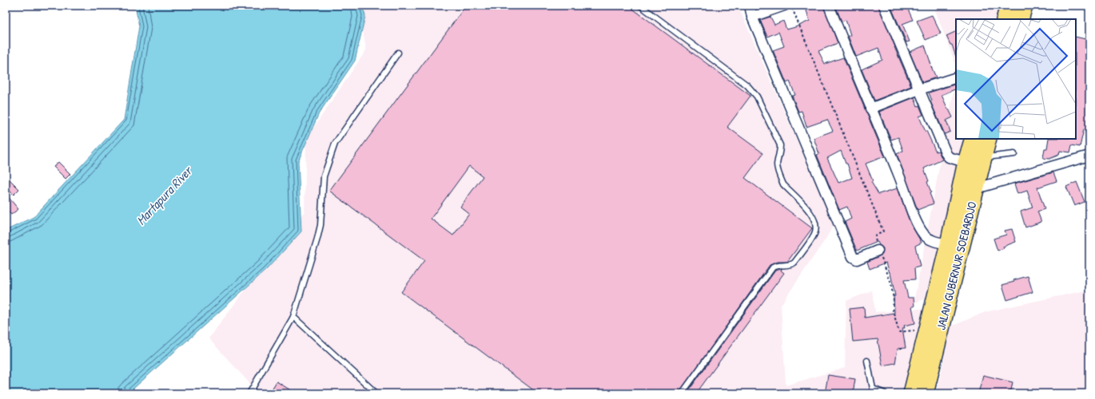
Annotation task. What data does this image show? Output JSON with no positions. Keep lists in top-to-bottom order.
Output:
{
  "streets": {
    "highway": ["JALAN GUBERNUR SOEBARDJO"]
  },
  "water": ["Martapura River"]
}
